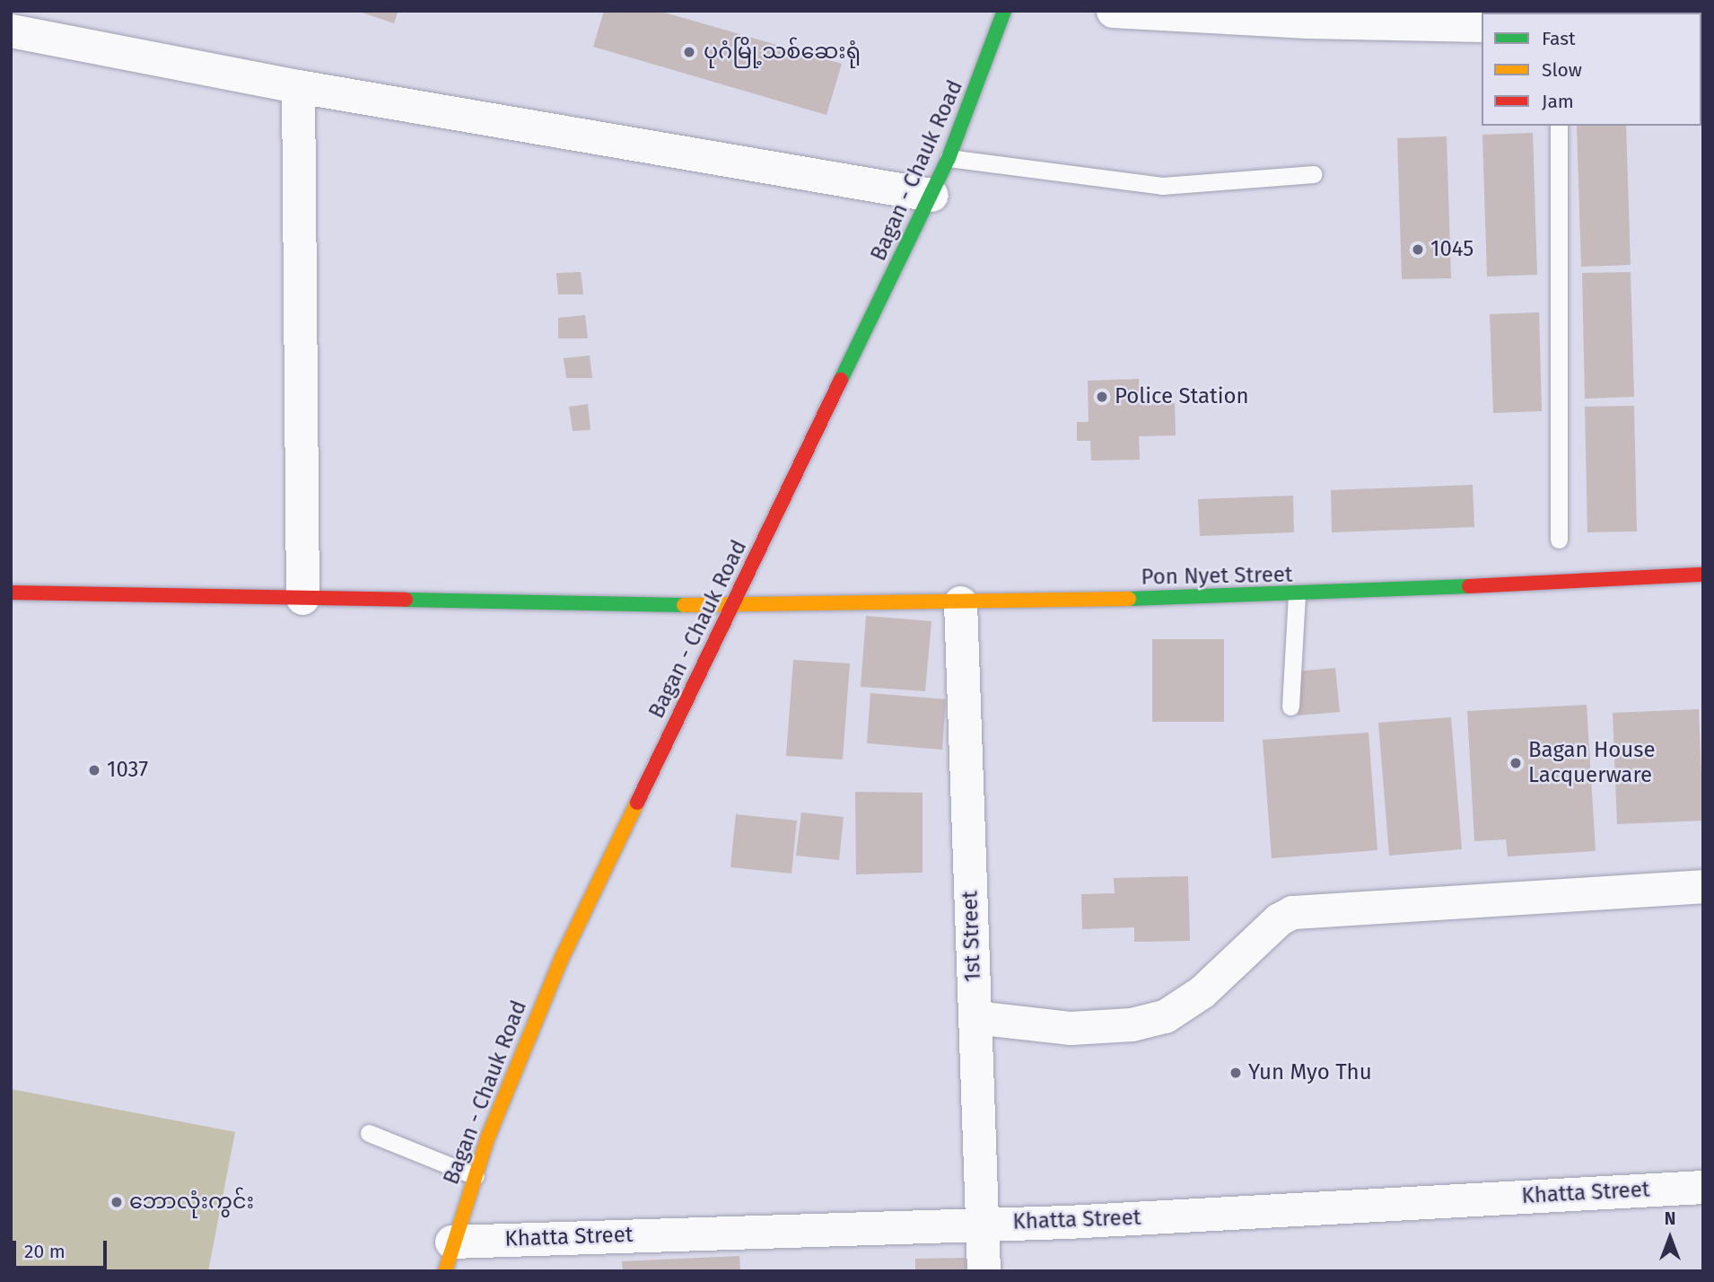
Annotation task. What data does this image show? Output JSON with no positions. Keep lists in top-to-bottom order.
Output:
{
  "streets": {
    "street": [
      "Bagan - Chauk Road",
      "Pon Nyet Street",
      "1st Street",
      "Khatta Street"
    ]
  },
  "crossings": [
    ["Bagan - Chauk Road", "Pon Nyet Street"],
    ["Bagan - Chauk Road", "Khatta Street"],
    ["Pon Nyet Street", "1st Street"],
    ["1st Street", "Khatta Street"]
  ],
  "places": [
    "ပုဂံမြို့သစ်ဆေးရုံ",
    "1045",
    "Police Station",
    "Bagan House Lacquerware",
    "1037",
    "Yun Myo Thu",
    "ဘောလုံးကွင်း"
  ],
  "legend": ["Fast", "Slow", "Jam"],
  "scale_bar": "20 m",
  "north": "top"
}
